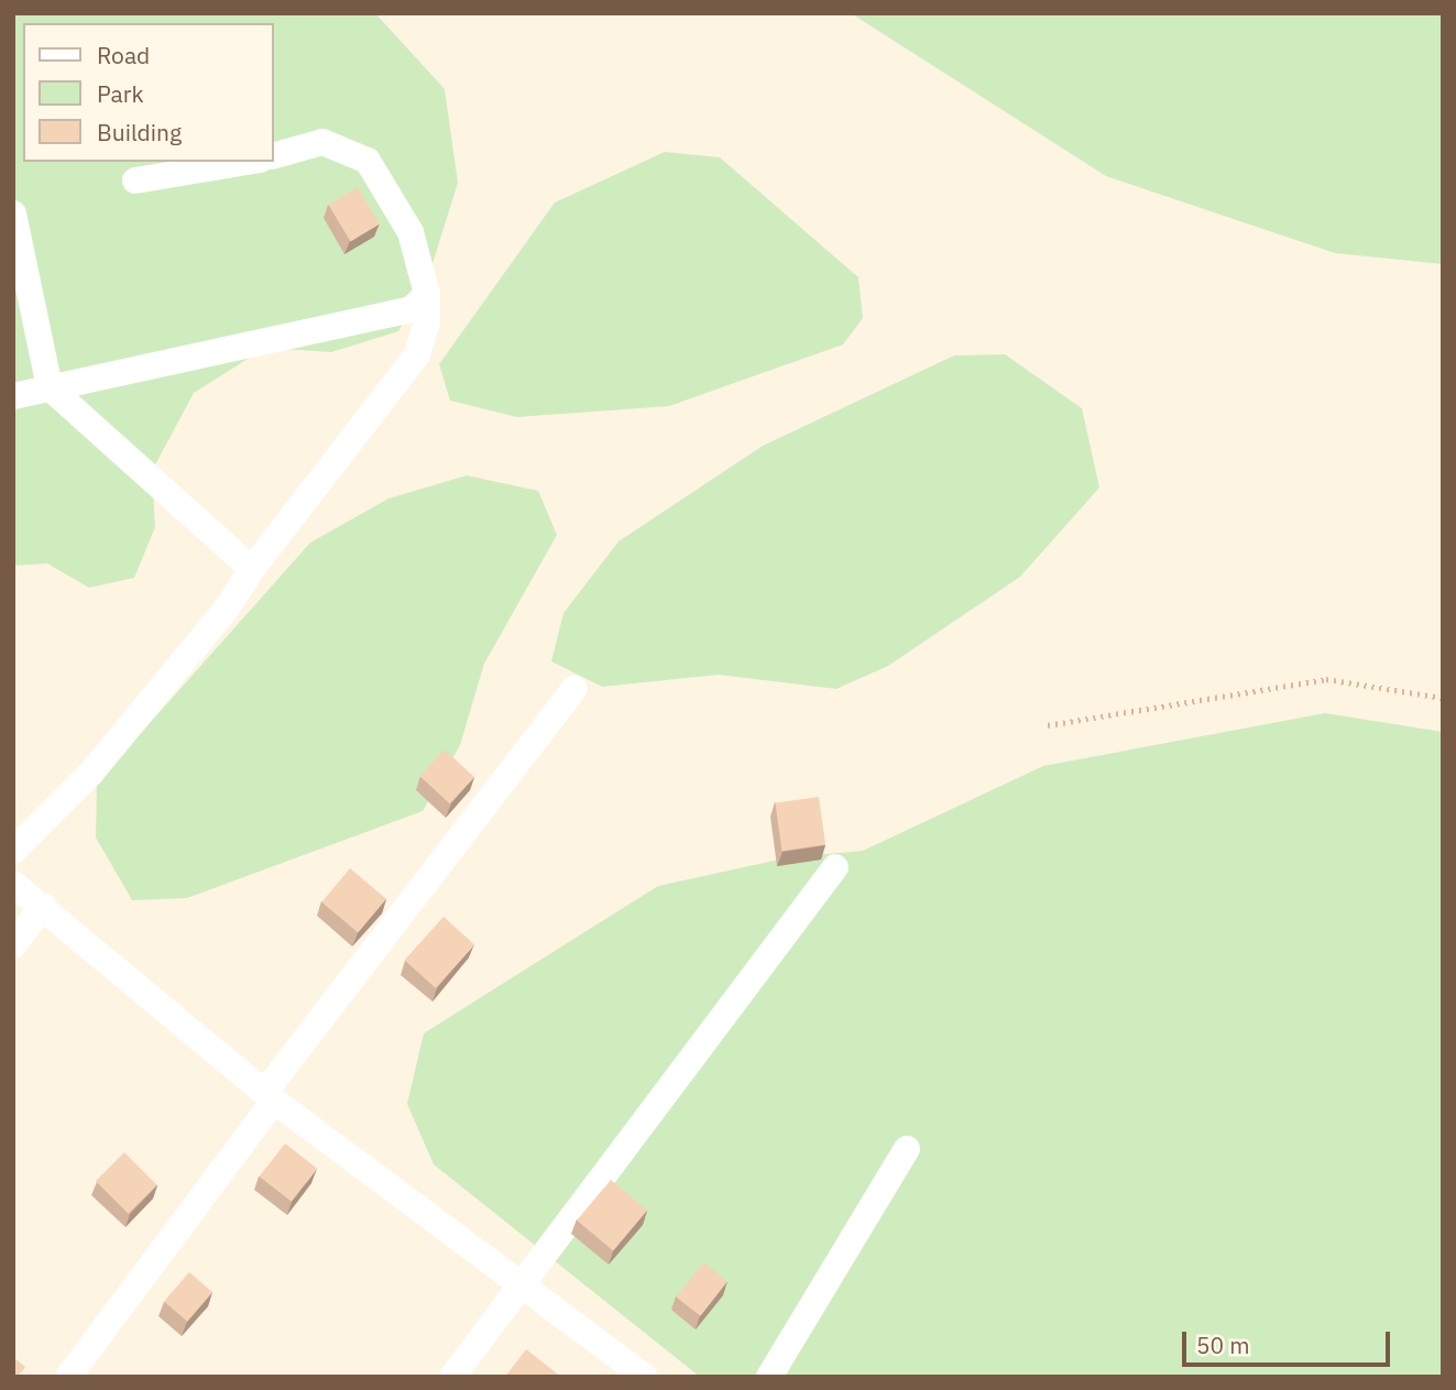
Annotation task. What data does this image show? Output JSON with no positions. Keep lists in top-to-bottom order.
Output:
{
  "legend": ["Road", "Park", "Building"],
  "scale_bar": "50 m"
}
